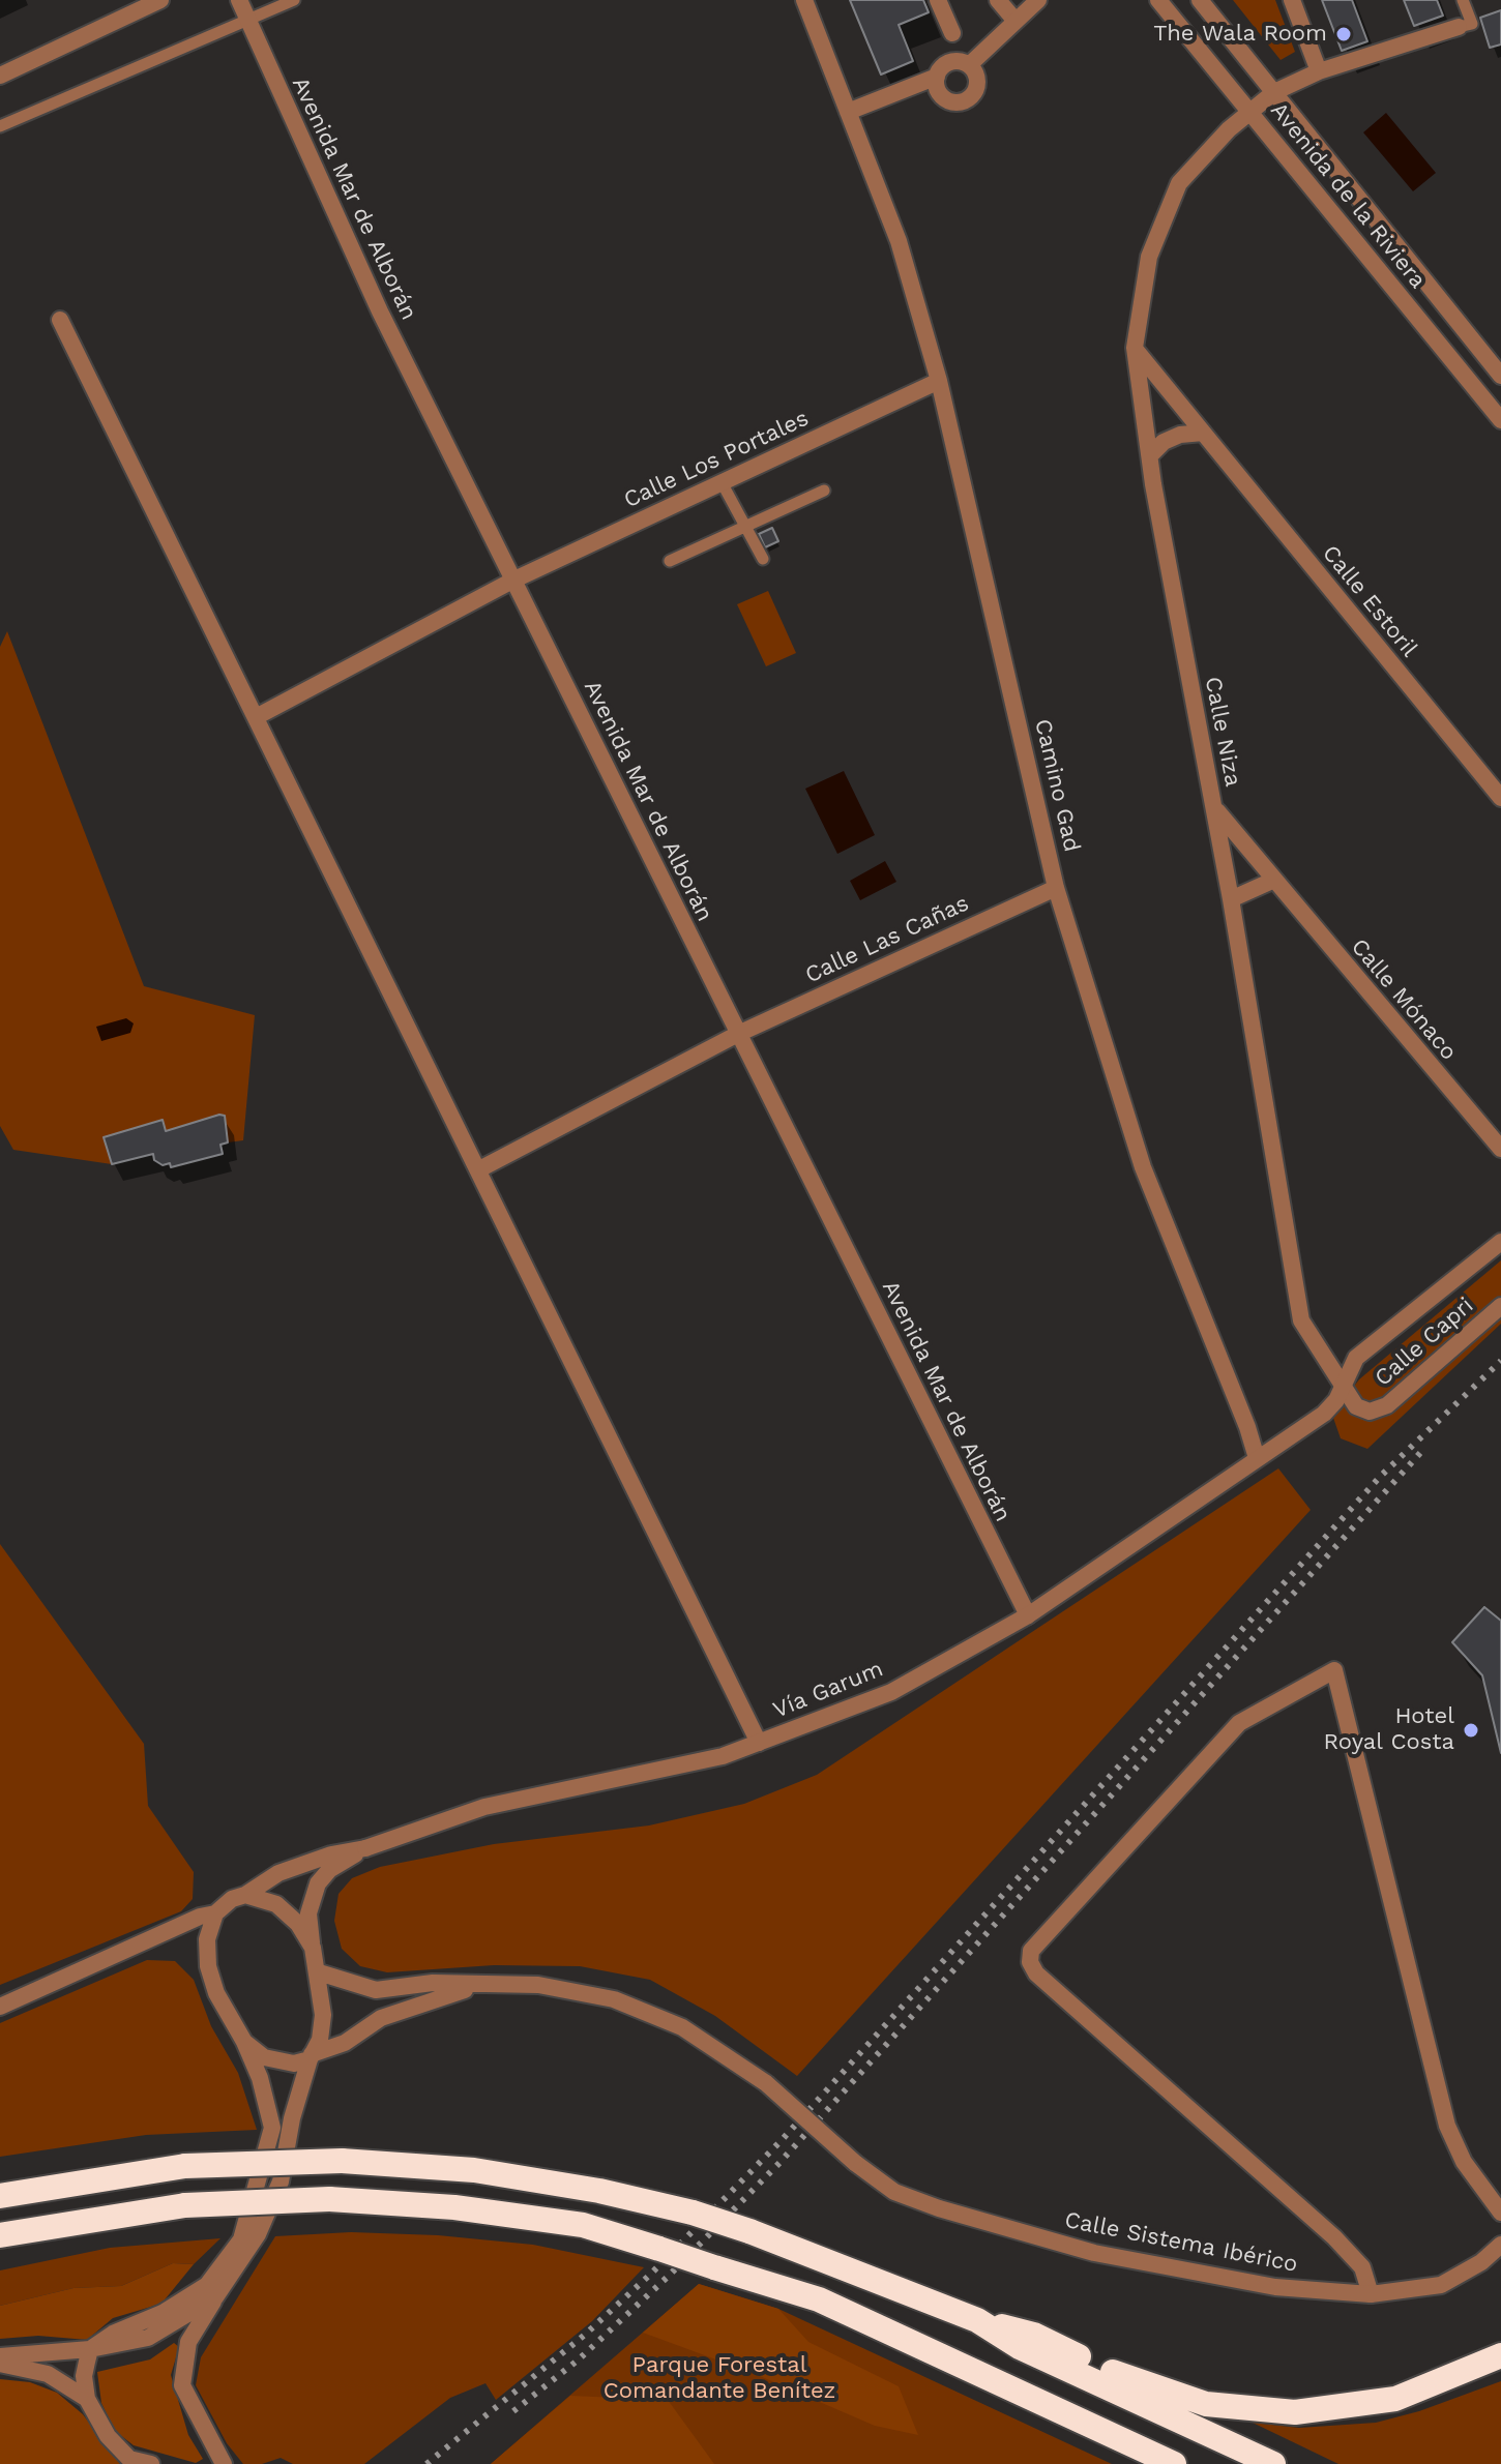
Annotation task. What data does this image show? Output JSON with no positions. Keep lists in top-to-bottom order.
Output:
{
  "streets": {
    "street": [
      "Avenida de la Riviera",
      "Avenida Mar de Alborán",
      "Calle Los Portales",
      "Calle Estoril",
      "Calle Niza",
      "Camino Gad",
      "Calle Las Cañas",
      "Calle Mónaco",
      "Calle Capri",
      "Vía Garum",
      "Calle Sistema Ibérico"
    ]
  },
  "crossings": [
    ["Avenida de la Riviera", "Calle Niza"],
    ["Avenida Mar de Alborán", "Calle Los Portales"],
    ["Avenida Mar de Alborán", "Calle Las Cañas"],
    ["Avenida Mar de Alborán", "Vía Garum"],
    ["Calle Los Portales", "Camino Gad"],
    ["Calle Estoril", "Calle Niza"],
    ["Calle Niza", "Calle Mónaco"],
    ["Calle Niza", "Calle Capri"],
    ["Camino Gad", "Calle Las Cañas"],
    ["Camino Gad", "Calle Capri"],
    ["Camino Gad", "Vía Garum"],
    ["Calle Capri", "Vía Garum"]
  ],
  "parks": ["Parque Forestal Comandante Benítez"],
  "places": ["The Wala Room", "Hotel Royal Costa"]
}
